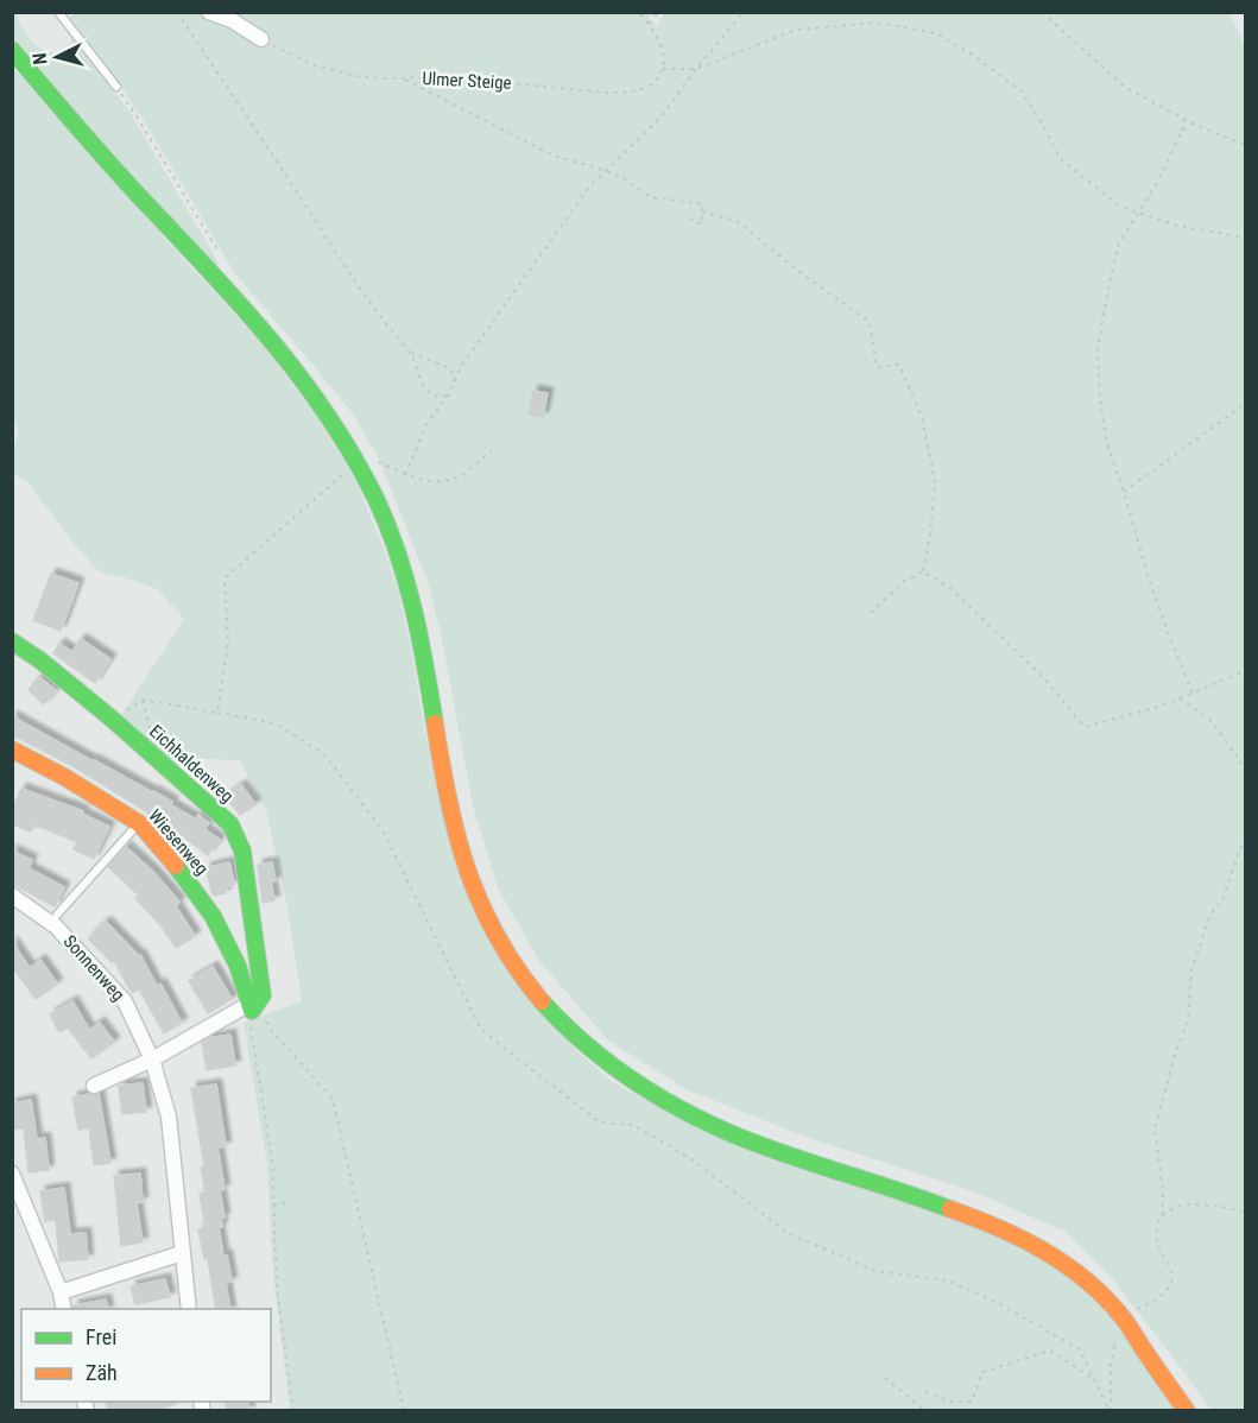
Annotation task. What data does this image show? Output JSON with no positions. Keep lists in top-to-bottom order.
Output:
{
  "streets": {
    "street": ["Eichhaldenweg", "Wiesenweg", "Sonnenweg"],
    "path": ["Ulmer Steige"]
  },
  "crossings": [
    ["Eichhaldenweg", "Wiesenweg"]
  ],
  "legend": ["Frei", "Zäh"],
  "north": "left"
}
